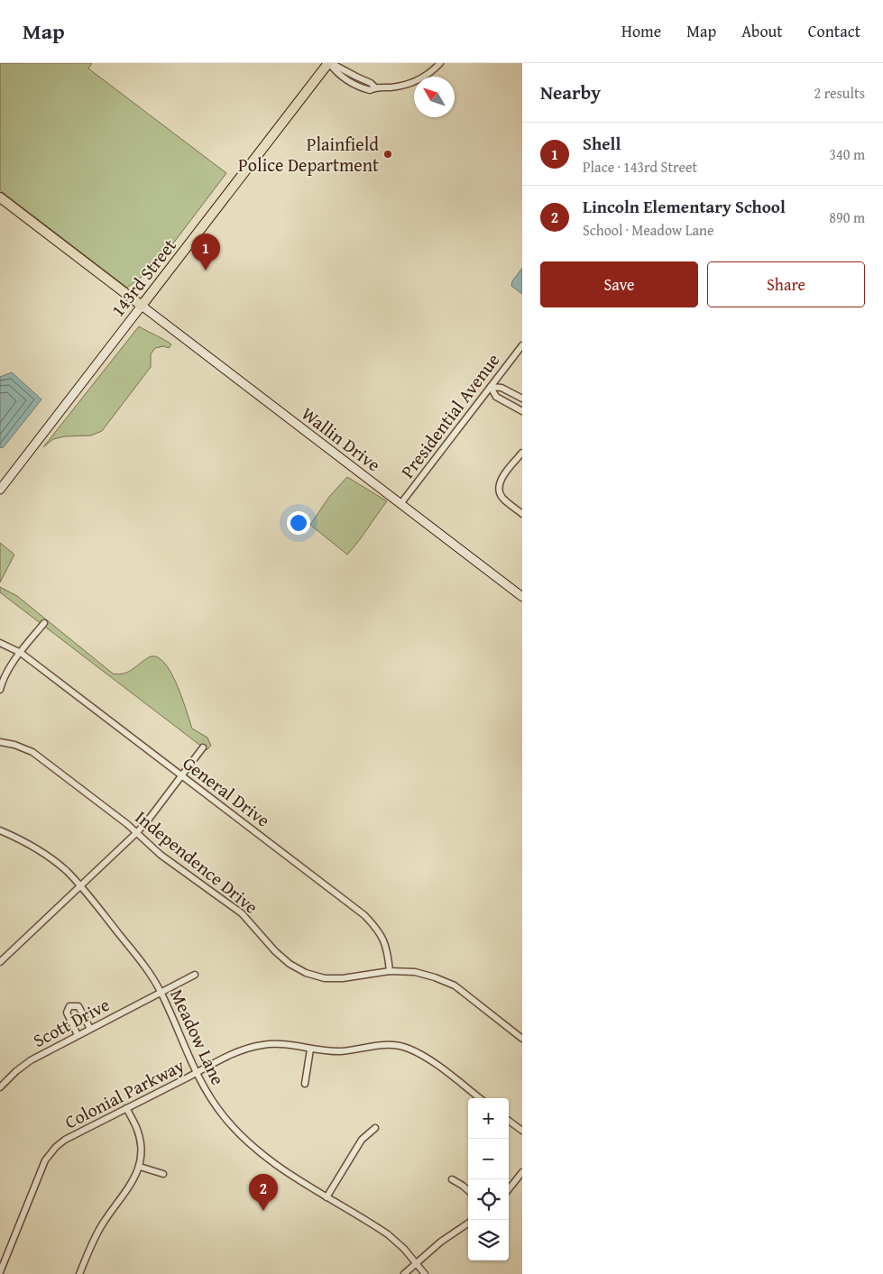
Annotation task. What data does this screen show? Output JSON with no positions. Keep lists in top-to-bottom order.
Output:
{
  "streets": {
    "main road": ["143rd Street", "Wallin Drive"],
    "street": [
      "Presidential Avenue",
      "General Drive",
      "Independence Drive",
      "Scott Drive",
      "Meadow Lane",
      "Colonial Parkway"
    ]
  },
  "crossings": [
    ["143rd Street", "Wallin Drive"],
    ["Presidential Avenue", "Wallin Drive"],
    ["General Drive", "Independence Drive"],
    ["Scott Drive", "Meadow Lane"],
    ["Meadow Lane", "Colonial Parkway"]
  ],
  "places": ["Plainfield Police Department"],
  "north": "top left",
  "page": {
    "header": "Map",
    "nav": [
      "Home",
      "Map",
      "About",
      "Contact"
    ],
    "heading": ["Nearby", "2 results"],
    "list": [
      {
        "mark": "1",
        "name": "Shell",
        "note": "Place · 143rd Street",
        "value": "340 m"
      },
      {
        "mark": "2",
        "name": "Lincoln Elementary School",
        "note": "School · Meadow Lane",
        "value": "890 m"
      }
    ],
    "pins": ["1", "2"],
    "buttons": ["Save", "Share"],
    "map_buttons": ["+", "−"]
  }
}
